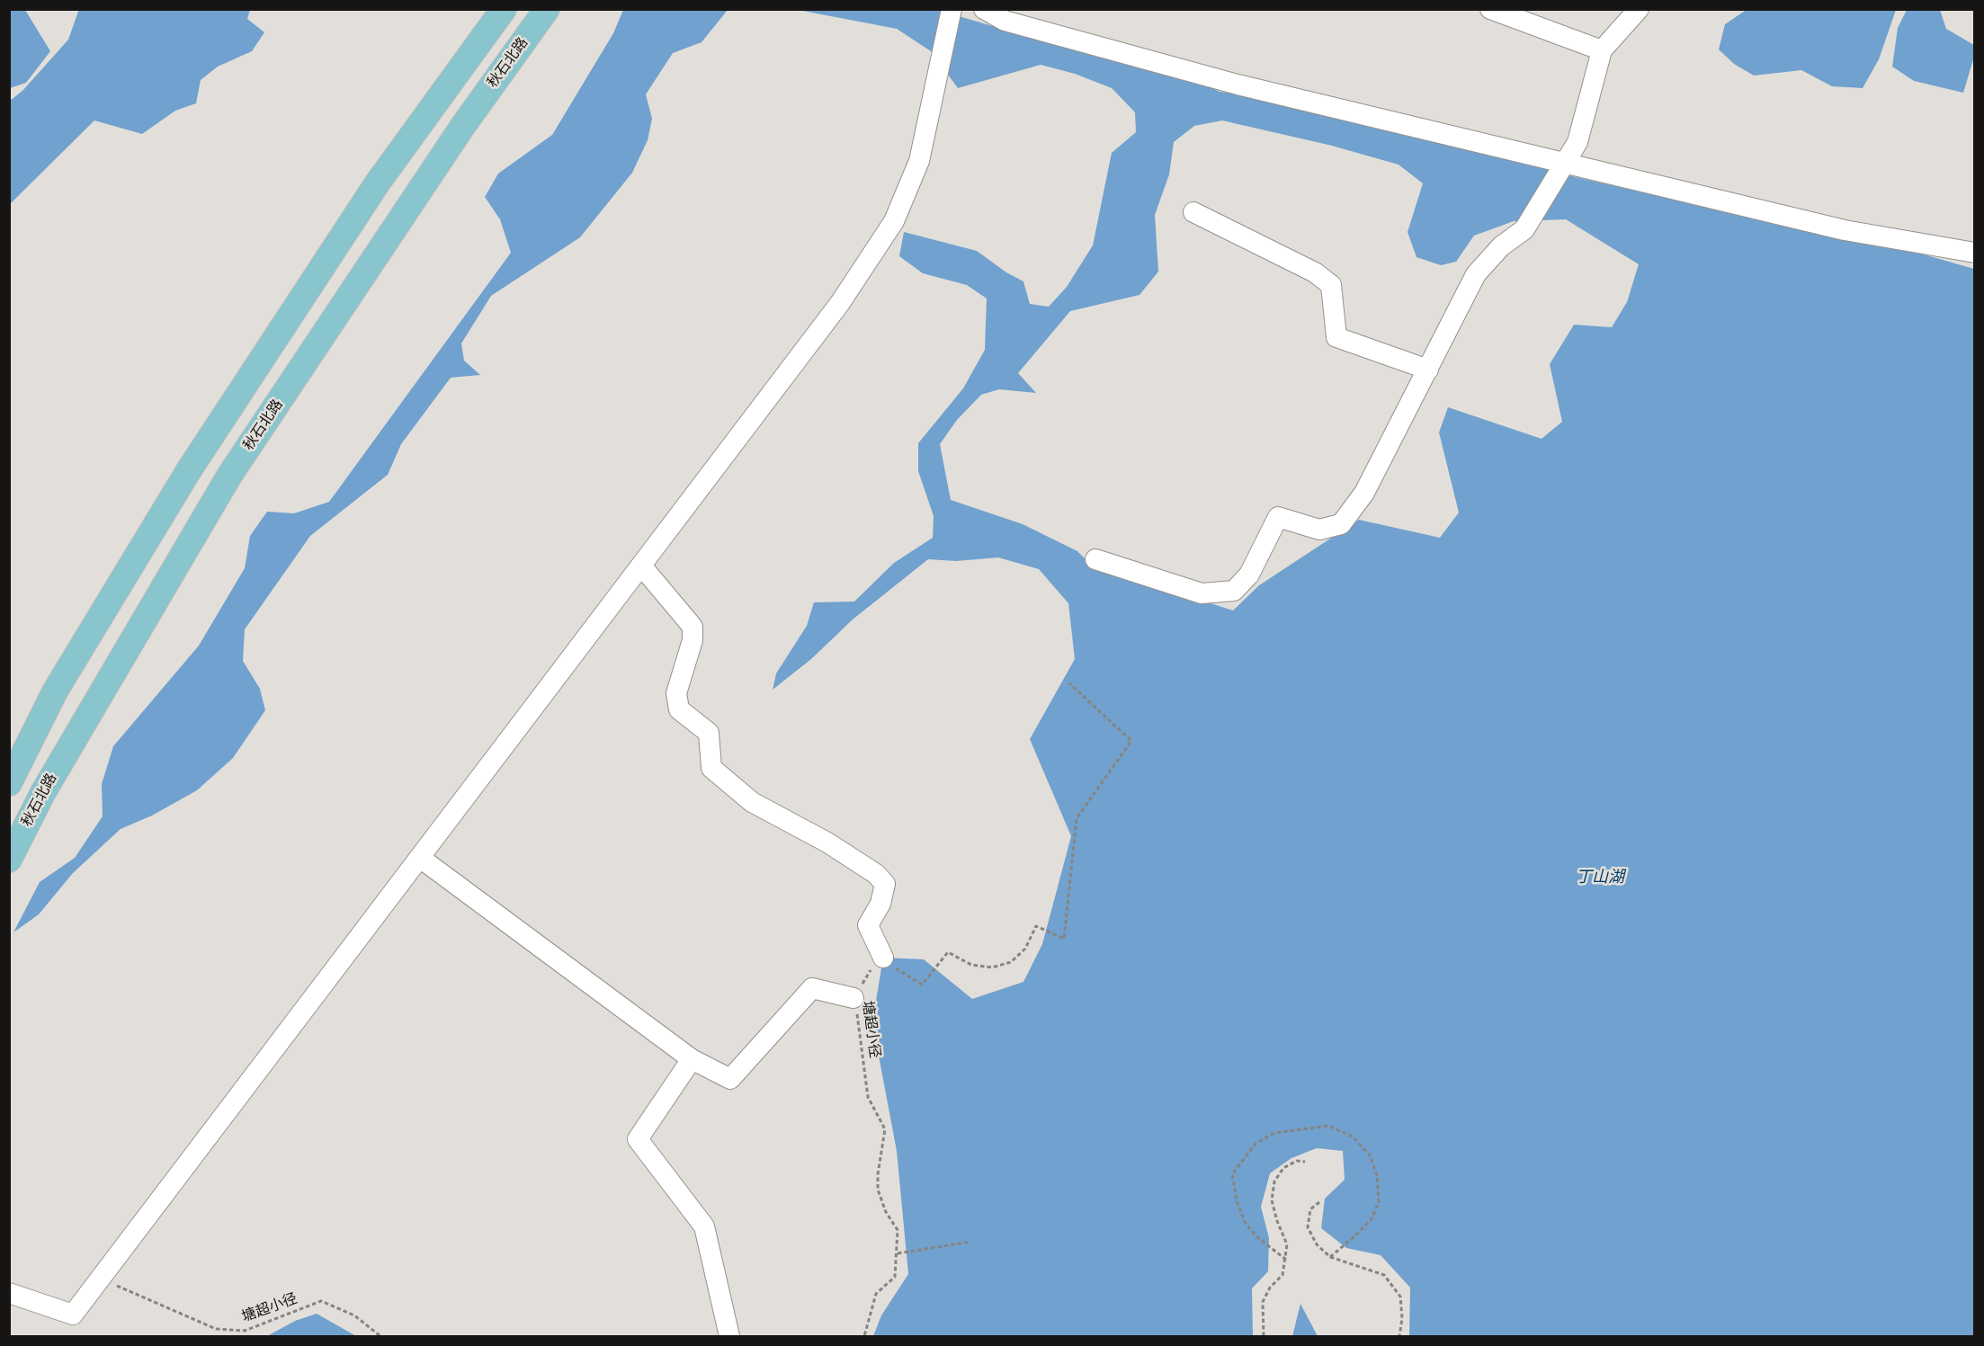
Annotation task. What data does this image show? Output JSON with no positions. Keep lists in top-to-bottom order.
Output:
{
  "streets": {
    "main road": ["秋石北路"],
    "path": ["塘超小径"]
  },
  "water": ["丁山湖"]
}
